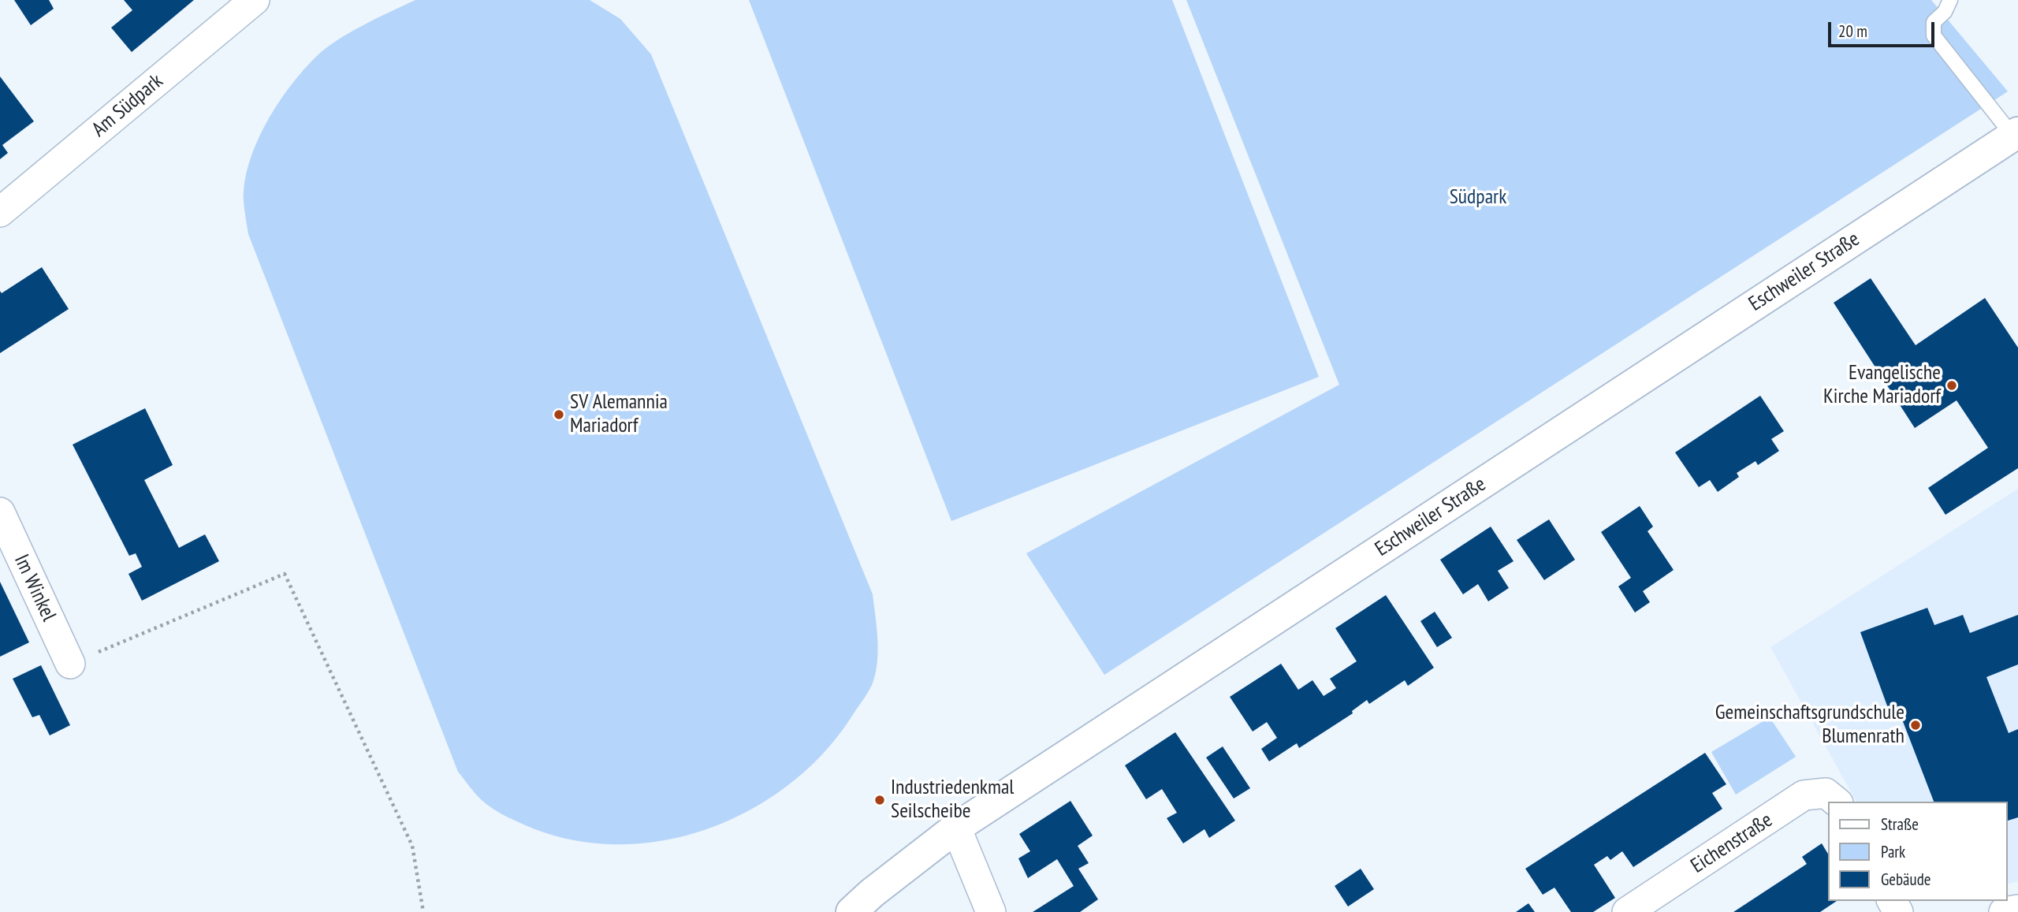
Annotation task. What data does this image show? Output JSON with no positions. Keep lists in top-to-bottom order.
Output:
{
  "streets": {
    "street": [
      "Am Südpark",
      "Eschweiler Straße",
      "Im Winkel",
      "Eichenstraße"
    ]
  },
  "parks": ["Südpark"],
  "places": [
    "Evangelische Kirche Mariadorf",
    "SV Alemannia Mariadorf",
    "Gemeinschaftsgrundschule Blumenrath",
    "Industriedenkmal Seilscheibe"
  ],
  "legend": ["Straße", "Park", "Gebäude"],
  "scale_bar": "20 m"
}
